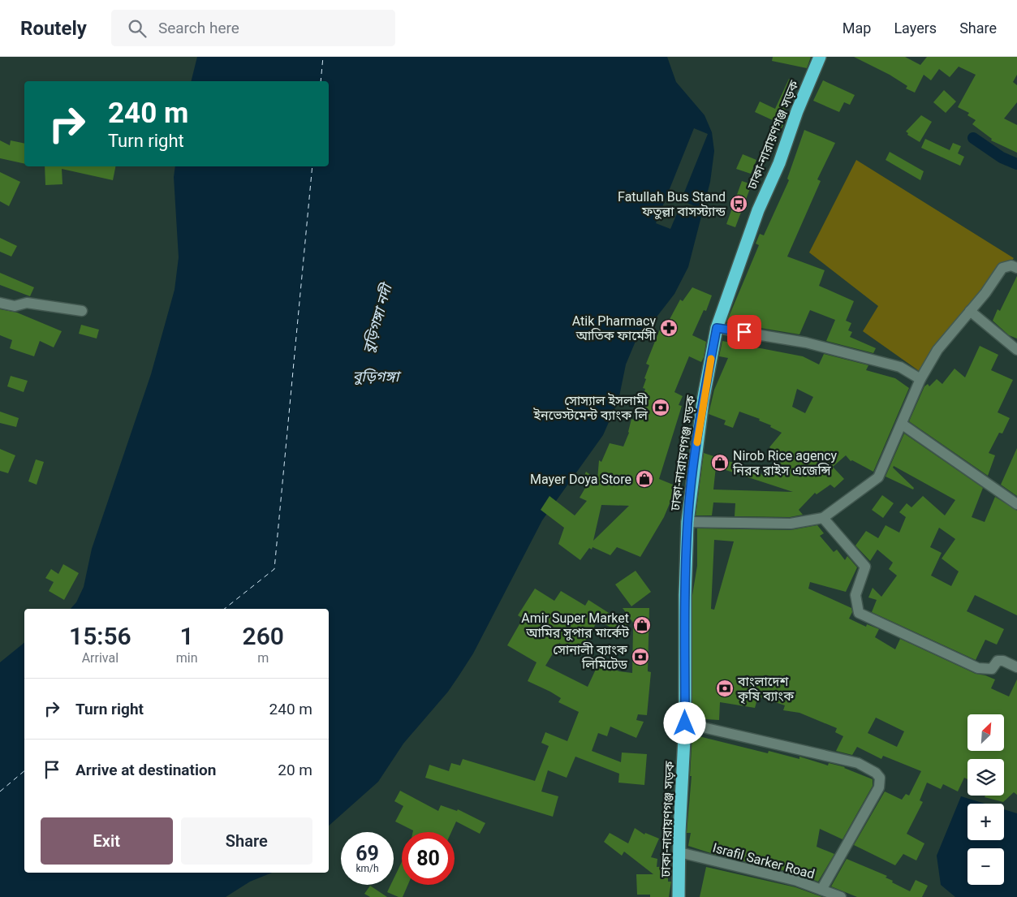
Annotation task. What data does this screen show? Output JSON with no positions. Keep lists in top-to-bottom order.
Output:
{
  "streets": {
    "highway": ["ঢাকা-নারায়ণগঞ্জ সড়ক"],
    "street": ["Israfil Sarker Road"]
  },
  "crossings": [
    ["ঢাকা-নারায়ণগঞ্জ সড়ক", "Israfil Sarker Road"]
  ],
  "water": ["বুড়িগঙ্গা নদী", "বুড়িগঙ্গা"],
  "places": {
    "bus stop": ["Fatullah Bus Stand ফতুল্লা বাসস্ট্যান্ড"],
    "pharmacy": ["Atik Pharmacy আতিক ফার্মেসী"],
    "bank": ["সোস্যাল ইসলামী ইনভেস্টমেন্ট ব্যাংক লি", "সোনালী ব্যাংক লিমিটেড", "বাংলাদেশ কৃষি ব্যাংক"],
    "shop": ["Nirob Rice agency নিরব রাইস এজেন্সি", "Mayer Doya Store", "Amir Super Market আমির সুপার মার্কেট"]
  },
  "north": "top right",
  "page": {
    "header": "Routely",
    "search": "Search here",
    "nav": ["Map", "Layers", "Share"],
    "turn": ["240 m", "Turn right"],
    "eta": [
      "15:56",
      "Arrival",
      "1",
      "min",
      "260",
      "m"
    ],
    "list": [
      {
        "name": "Turn right",
        "value": "240 m"
      },
      {
        "name": "Arrive at destination",
        "value": "20 m"
      }
    ],
    "map_buttons": ["+", "−"],
    "buttons": ["Exit", "Share"],
    "speed": "69 km/h",
    "limit": "80"
  }
}
